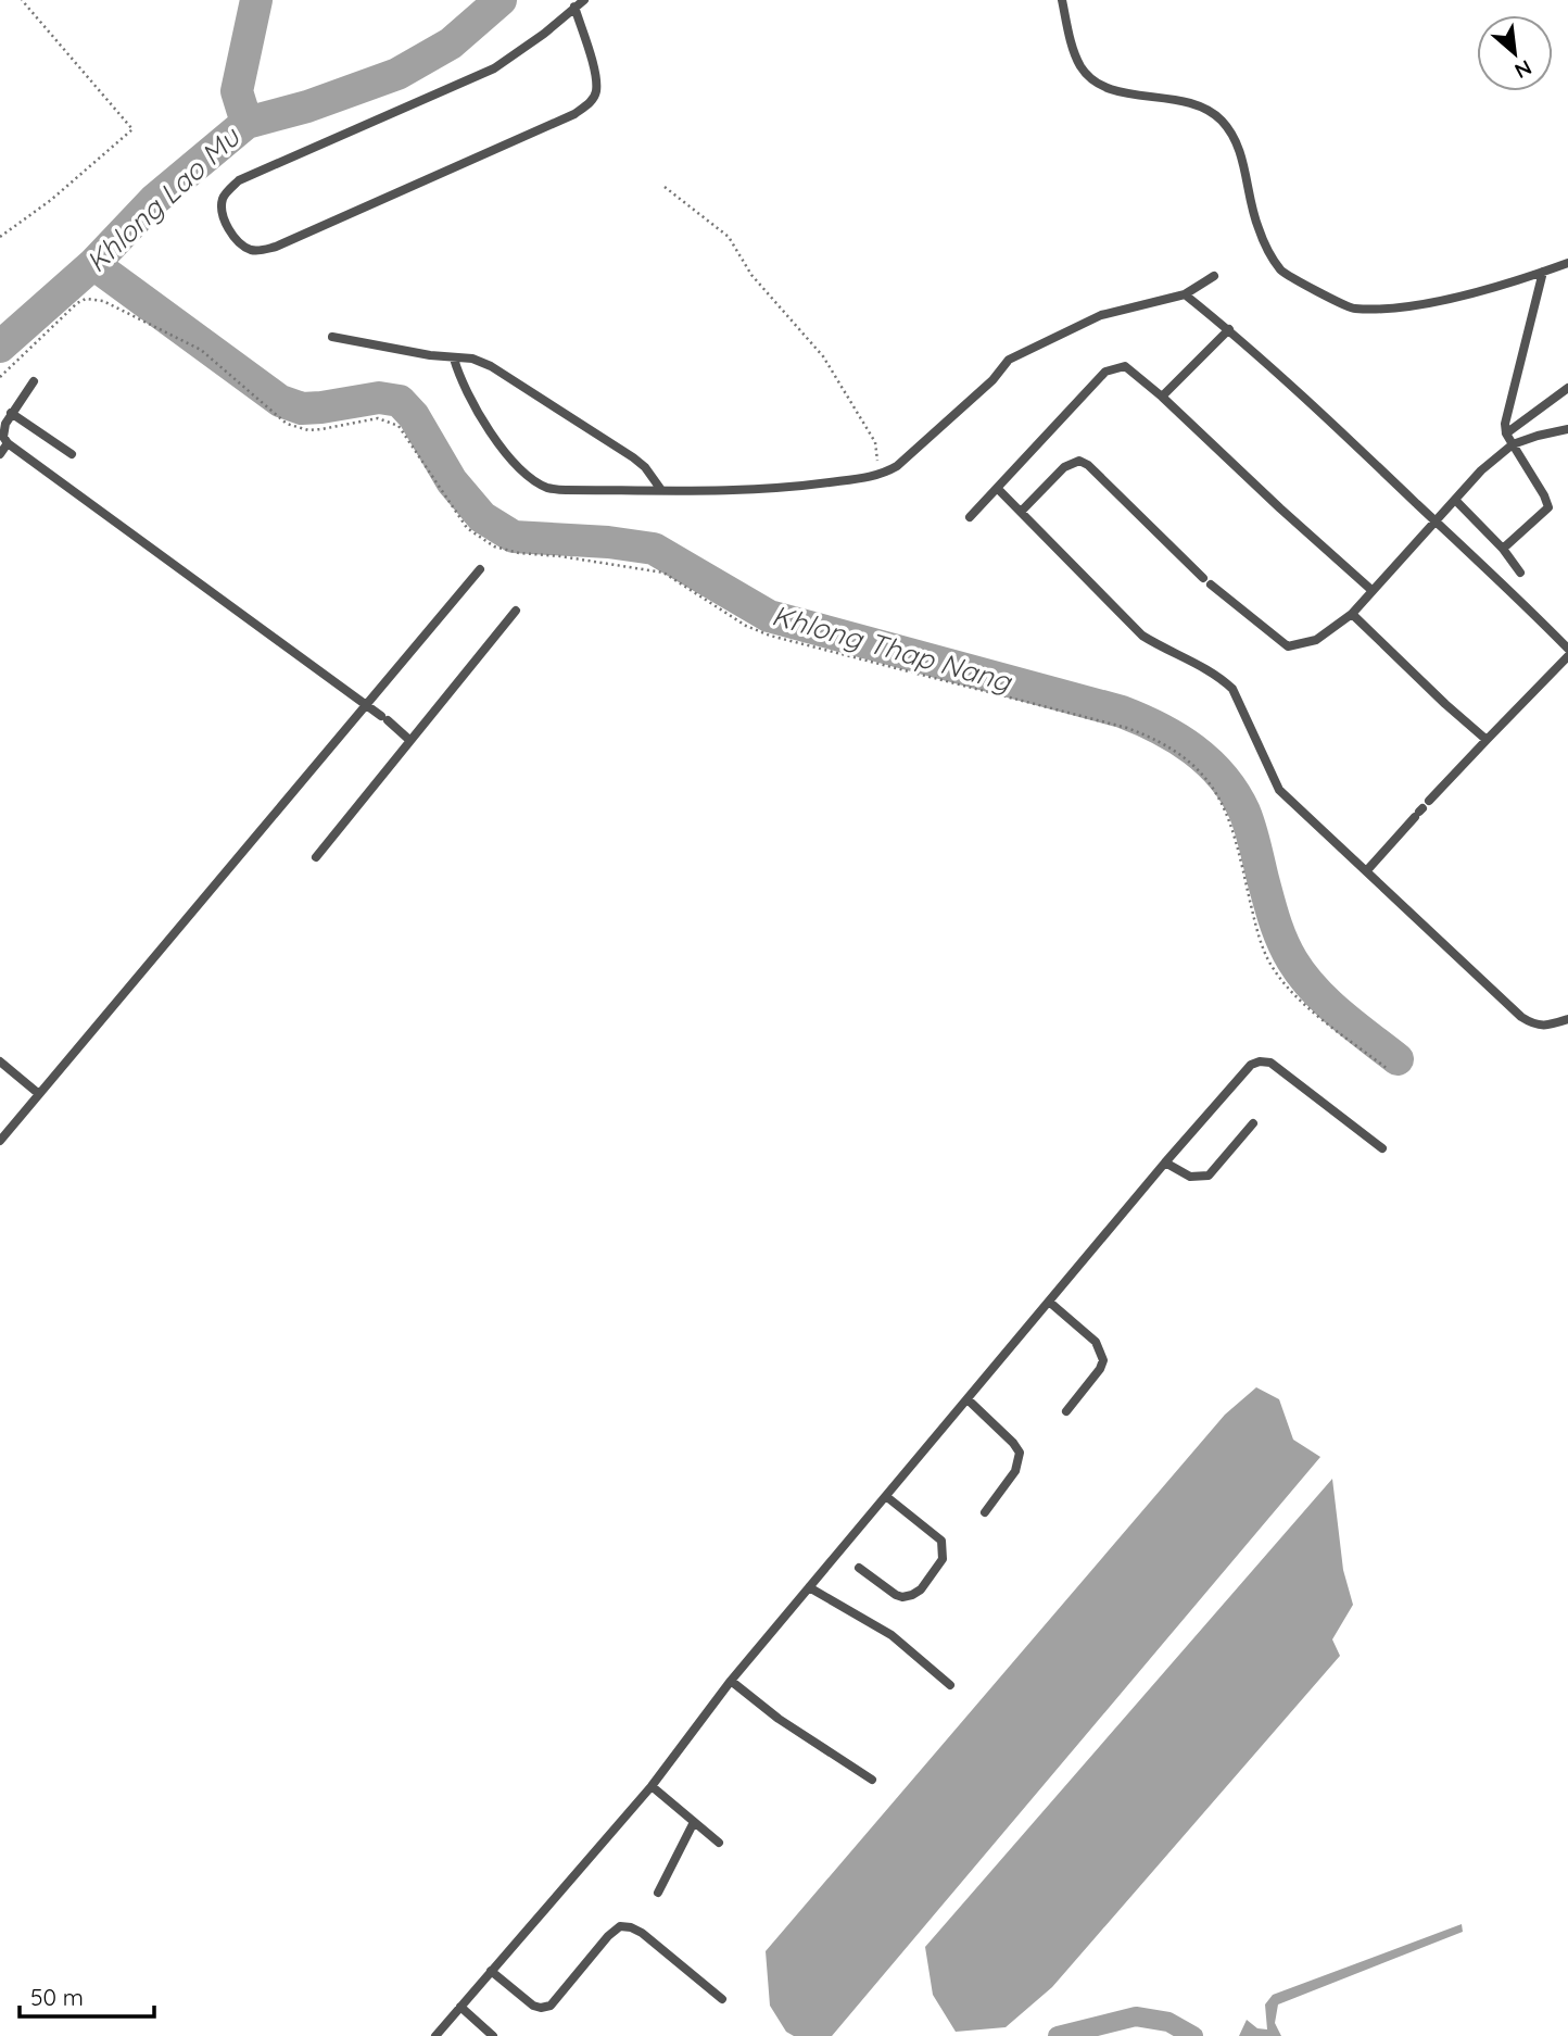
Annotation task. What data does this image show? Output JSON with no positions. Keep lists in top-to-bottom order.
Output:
{
  "water": ["Khlong Lao Mu", "Khlong Thap Nang"],
  "scale_bar": "50 m",
  "north": "bottom right"
}
